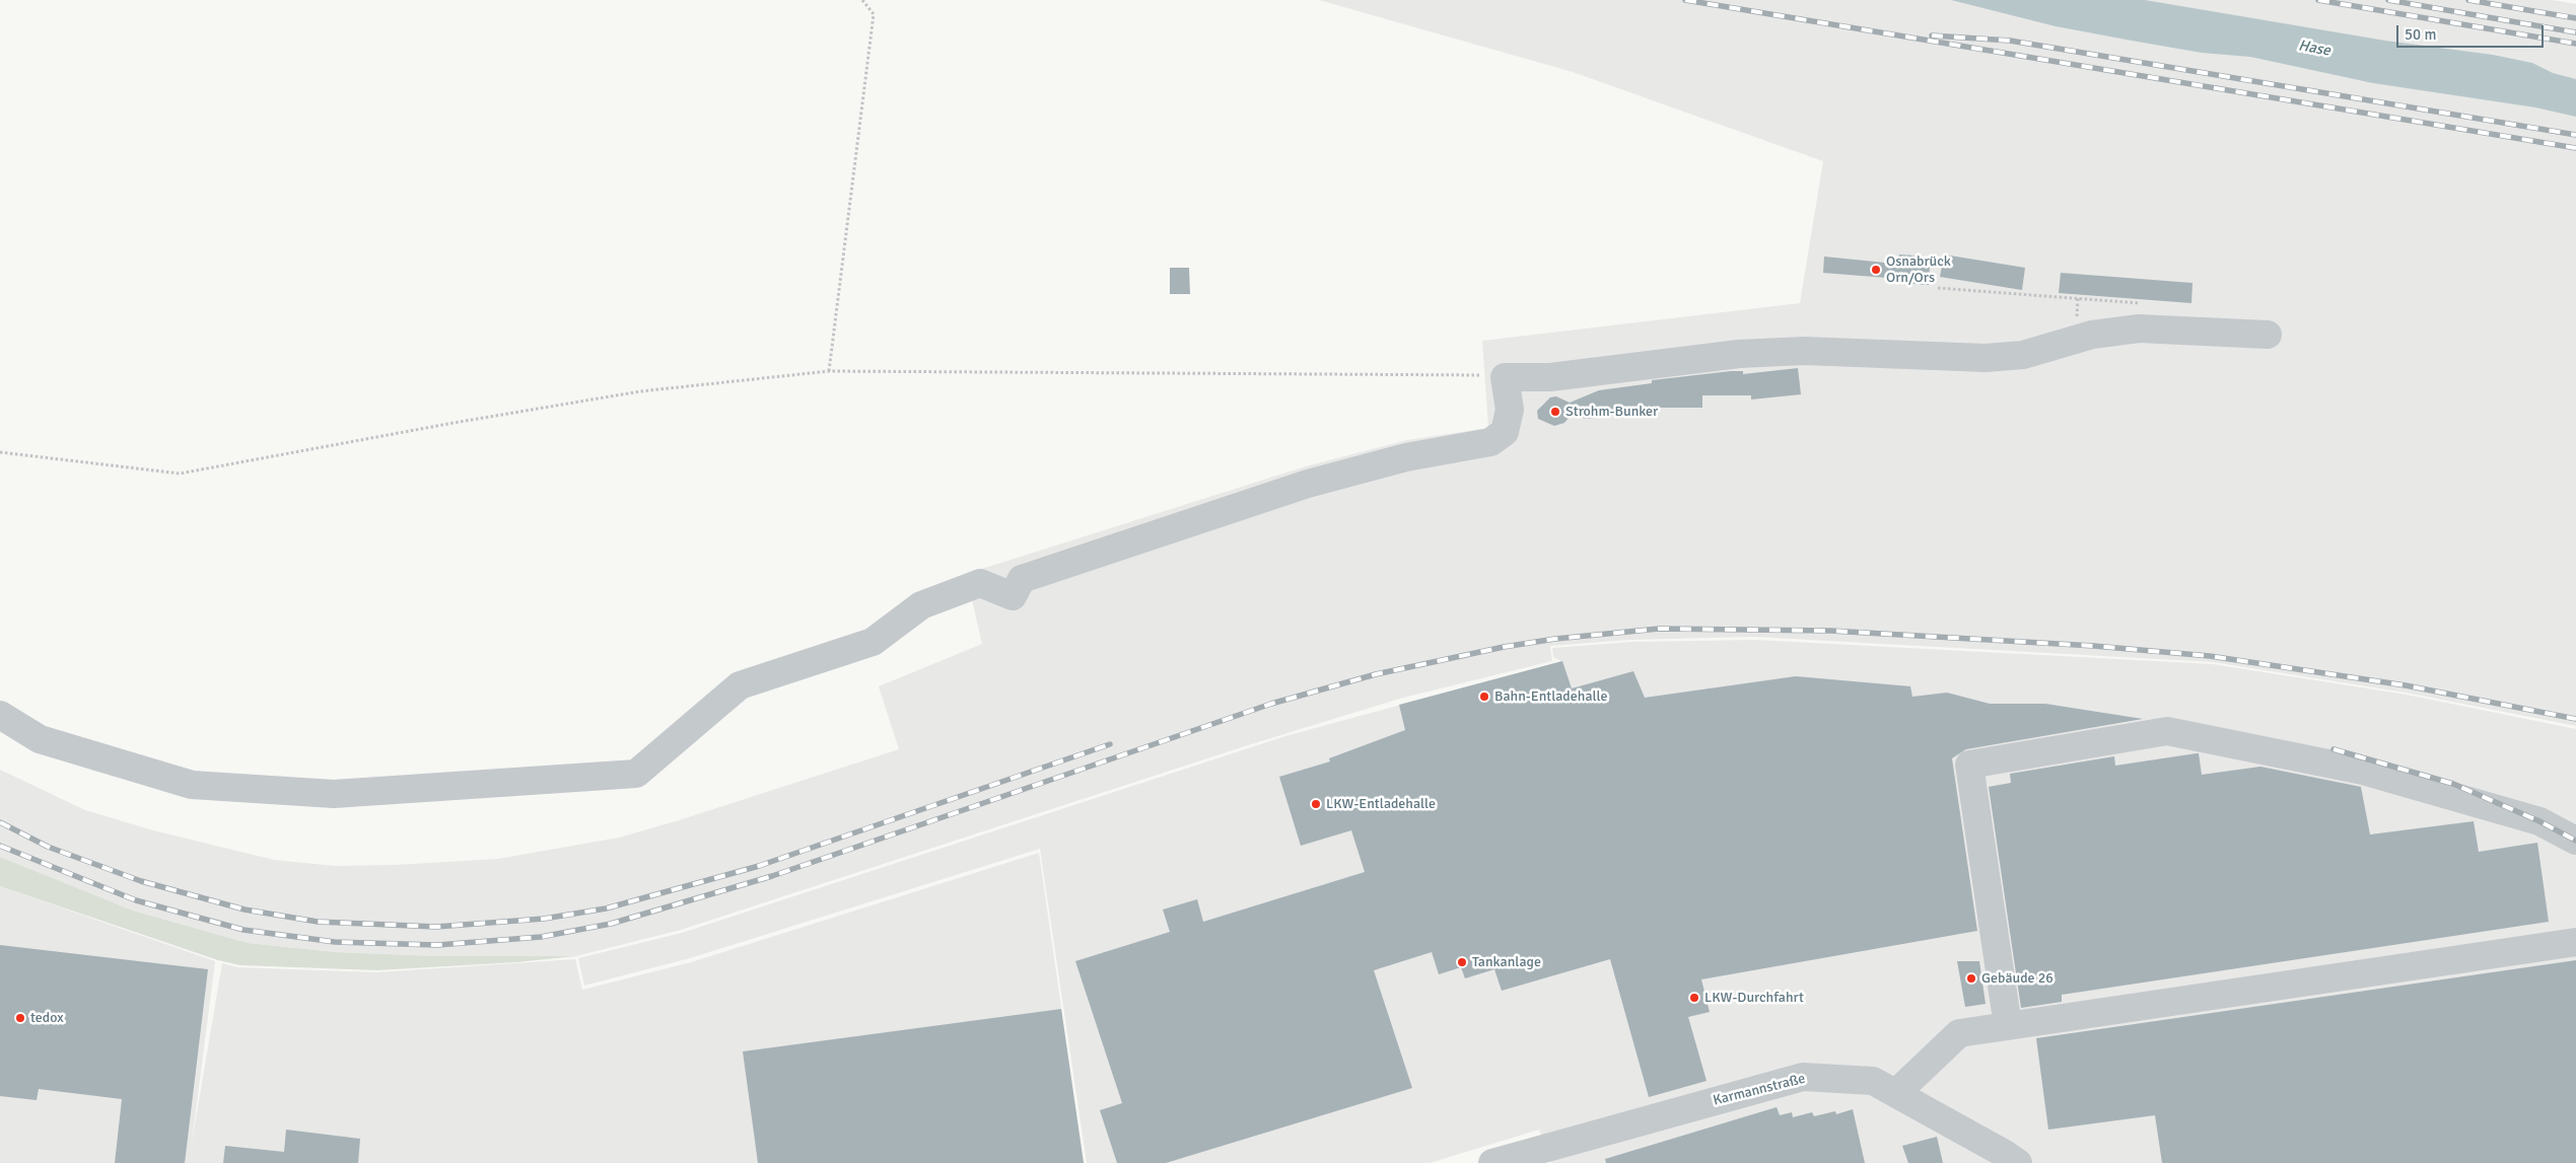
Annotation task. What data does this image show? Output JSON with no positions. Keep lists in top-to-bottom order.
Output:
{
  "streets": {
    "street": ["Karmannstraße"]
  },
  "water": ["Hase"],
  "places": [
    "Osnabrück Orn/Ors",
    "Strohm-Bunker",
    "Bahn-Entladehalle",
    "LKW-Entladehalle",
    "Tankanlage",
    "Gebäude 26",
    "LKW-Durchfahrt",
    "tedox"
  ],
  "scale_bar": "50 m"
}
